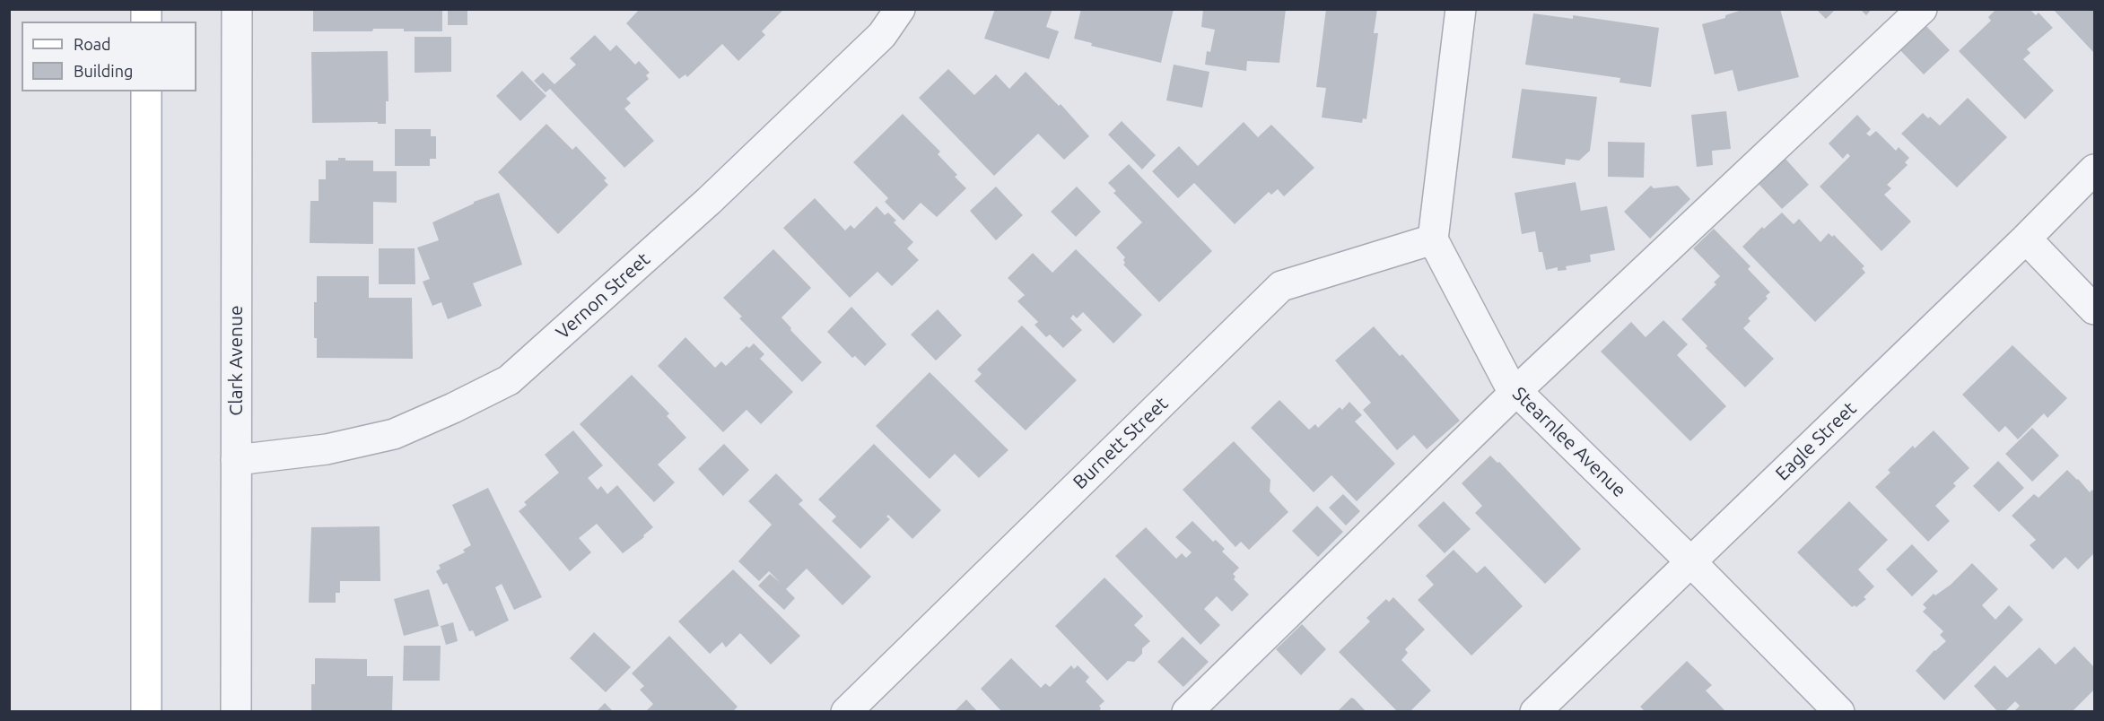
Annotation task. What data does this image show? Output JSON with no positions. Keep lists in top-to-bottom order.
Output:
{
  "streets": {
    "street": [
      "Vernon Street",
      "Clark Avenue",
      "Eagle Street",
      "Stearnlee Avenue",
      "Burnett Street"
    ]
  },
  "crossings": [
    ["Vernon Street", "Clark Avenue"],
    ["Eagle Street", "Stearnlee Avenue"],
    ["Stearnlee Avenue", "Burnett Street"]
  ],
  "legend": ["Road", "Building"]
}
